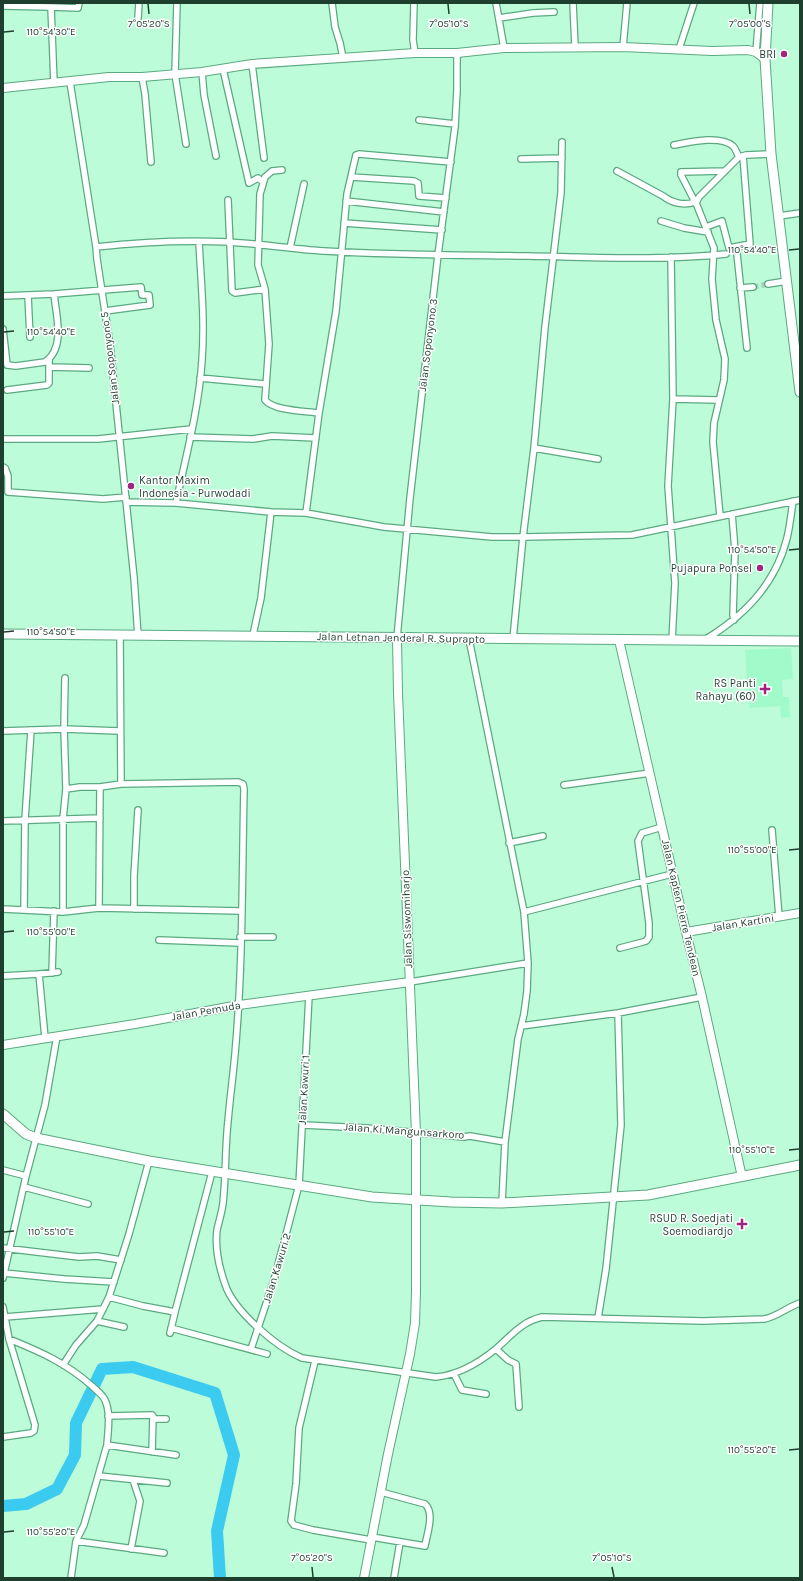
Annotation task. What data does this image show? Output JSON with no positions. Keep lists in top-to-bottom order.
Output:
{
  "streets": {
    "main road": [
      "Jalan Letnan Jenderal R. Suprapto",
      "Jalan Kapten Pierre Tendean",
      "Jalan Siswomiharjo",
      "Jalan Kartini",
      "Jalan Pemuda"
    ],
    "street": [
      "Jalan Soponyono 3",
      "Jalan Soponyono 5",
      "Jalan Kawuri 1",
      "Jalan Ki Mangunsarkoro",
      "Jalan Kawuri 2"
    ]
  },
  "crossings": [
    ["Jalan Soponyono 3", "Jalan Letnan Jenderal R. Suprapto"],
    ["Jalan Soponyono 3", "Jalan Siswomiharjo"],
    ["Jalan Soponyono 5", "Jalan Letnan Jenderal R. Suprapto"],
    ["Jalan Letnan Jenderal R. Suprapto", "Jalan Kapten Pierre Tendean"],
    ["Jalan Letnan Jenderal R. Suprapto", "Jalan Siswomiharjo"],
    ["Jalan Kapten Pierre Tendean", "Jalan Kartini"],
    ["Jalan Siswomiharjo", "Jalan Pemuda"],
    ["Jalan Siswomiharjo", "Jalan Ki Mangunsarkoro"],
    ["Jalan Pemuda", "Jalan Kawuri 1"],
    ["Jalan Kawuri 1", "Jalan Ki Mangunsarkoro"],
    ["Jalan Kawuri 1", "Jalan Kawuri 2"]
  ],
  "places": {
    "other": ["BRI", "Kantor Maxim Indonesia - Purwodadi", "Pujapura Ponsel"],
    "health": ["RS Panti Rahayu (60)", "RSUD R. Soedjati Soemodiardjo"]
  },
  "coordinates": [
    "7°05'20\"S",
    "7°05'10\"S",
    "7°05'00\"S",
    "110°54'30\"E",
    "110°54'40\"E",
    "110°54'50\"E",
    "110°55'00\"E",
    "110°55'10\"E",
    "110°55'20\"E"
  ]
}
